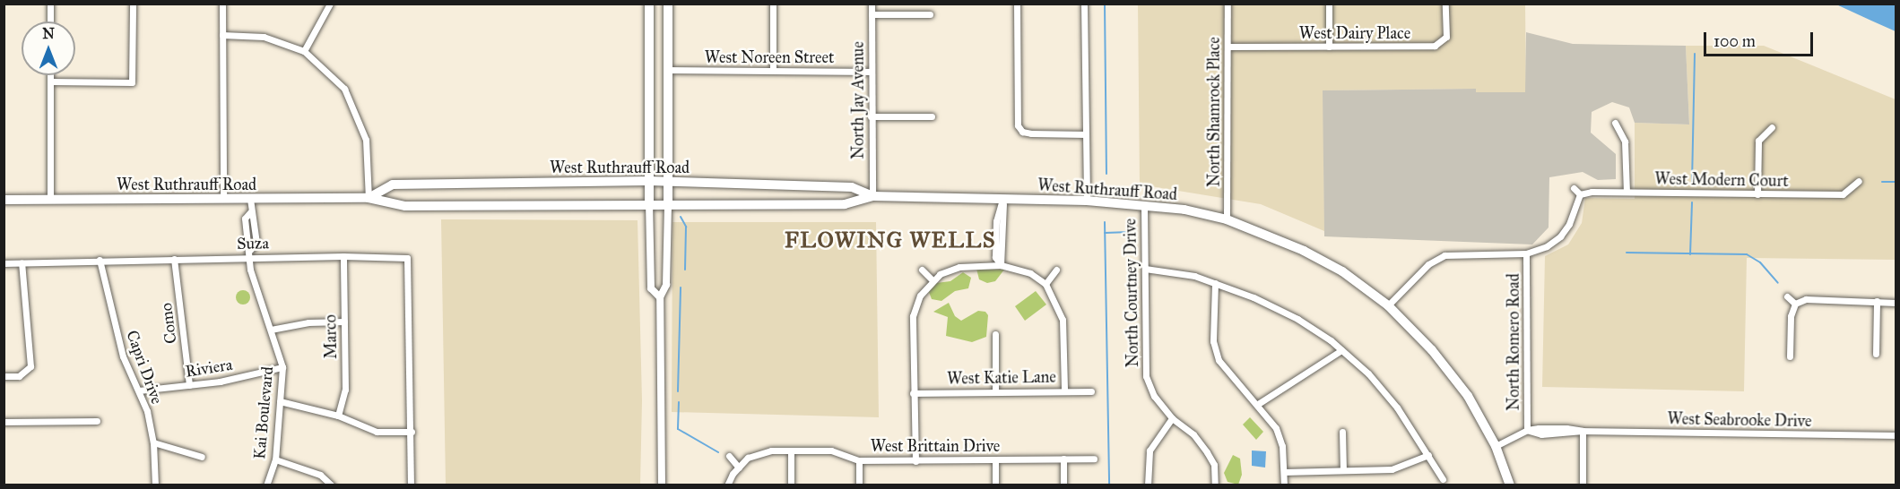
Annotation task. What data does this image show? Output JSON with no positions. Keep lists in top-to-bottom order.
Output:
{
  "streets": {
    "main road": ["West Ruthrauff Road"],
    "street": [
      "West Dairy Place",
      "West Noreen Street",
      "North Jay Avenue",
      "North Shamrock Place",
      "West Modern Court",
      "Suza",
      "North Courtney Drive",
      "Como",
      "Marco",
      "North Romero Road",
      "Capri Drive",
      "Riviera",
      "West Katie Lane",
      "Kai Boulevard",
      "West Seabrooke Drive",
      "West Brittain Drive"
    ]
  },
  "crossings": [
    ["West Dairy Place", "North Shamrock Place"],
    ["West Noreen Street", "North Jay Avenue"],
    ["North Jay Avenue", "West Ruthrauff Road"],
    ["North Shamrock Place", "West Ruthrauff Road"],
    ["West Ruthrauff Road", "North Courtney Drive"],
    ["West Ruthrauff Road", "Kai Boulevard"],
    ["Suza", "Como"],
    ["Suza", "Marco"],
    ["Suza", "Capri Drive"],
    ["Suza", "Kai Boulevard"],
    ["Como", "Riviera"],
    ["North Romero Road", "West Seabrooke Drive"],
    ["Capri Drive", "Riviera"],
    ["Riviera", "Kai Boulevard"]
  ],
  "districts": ["FLOWING WELLS"],
  "scale_bar": "100 m",
  "north": "top"
}
